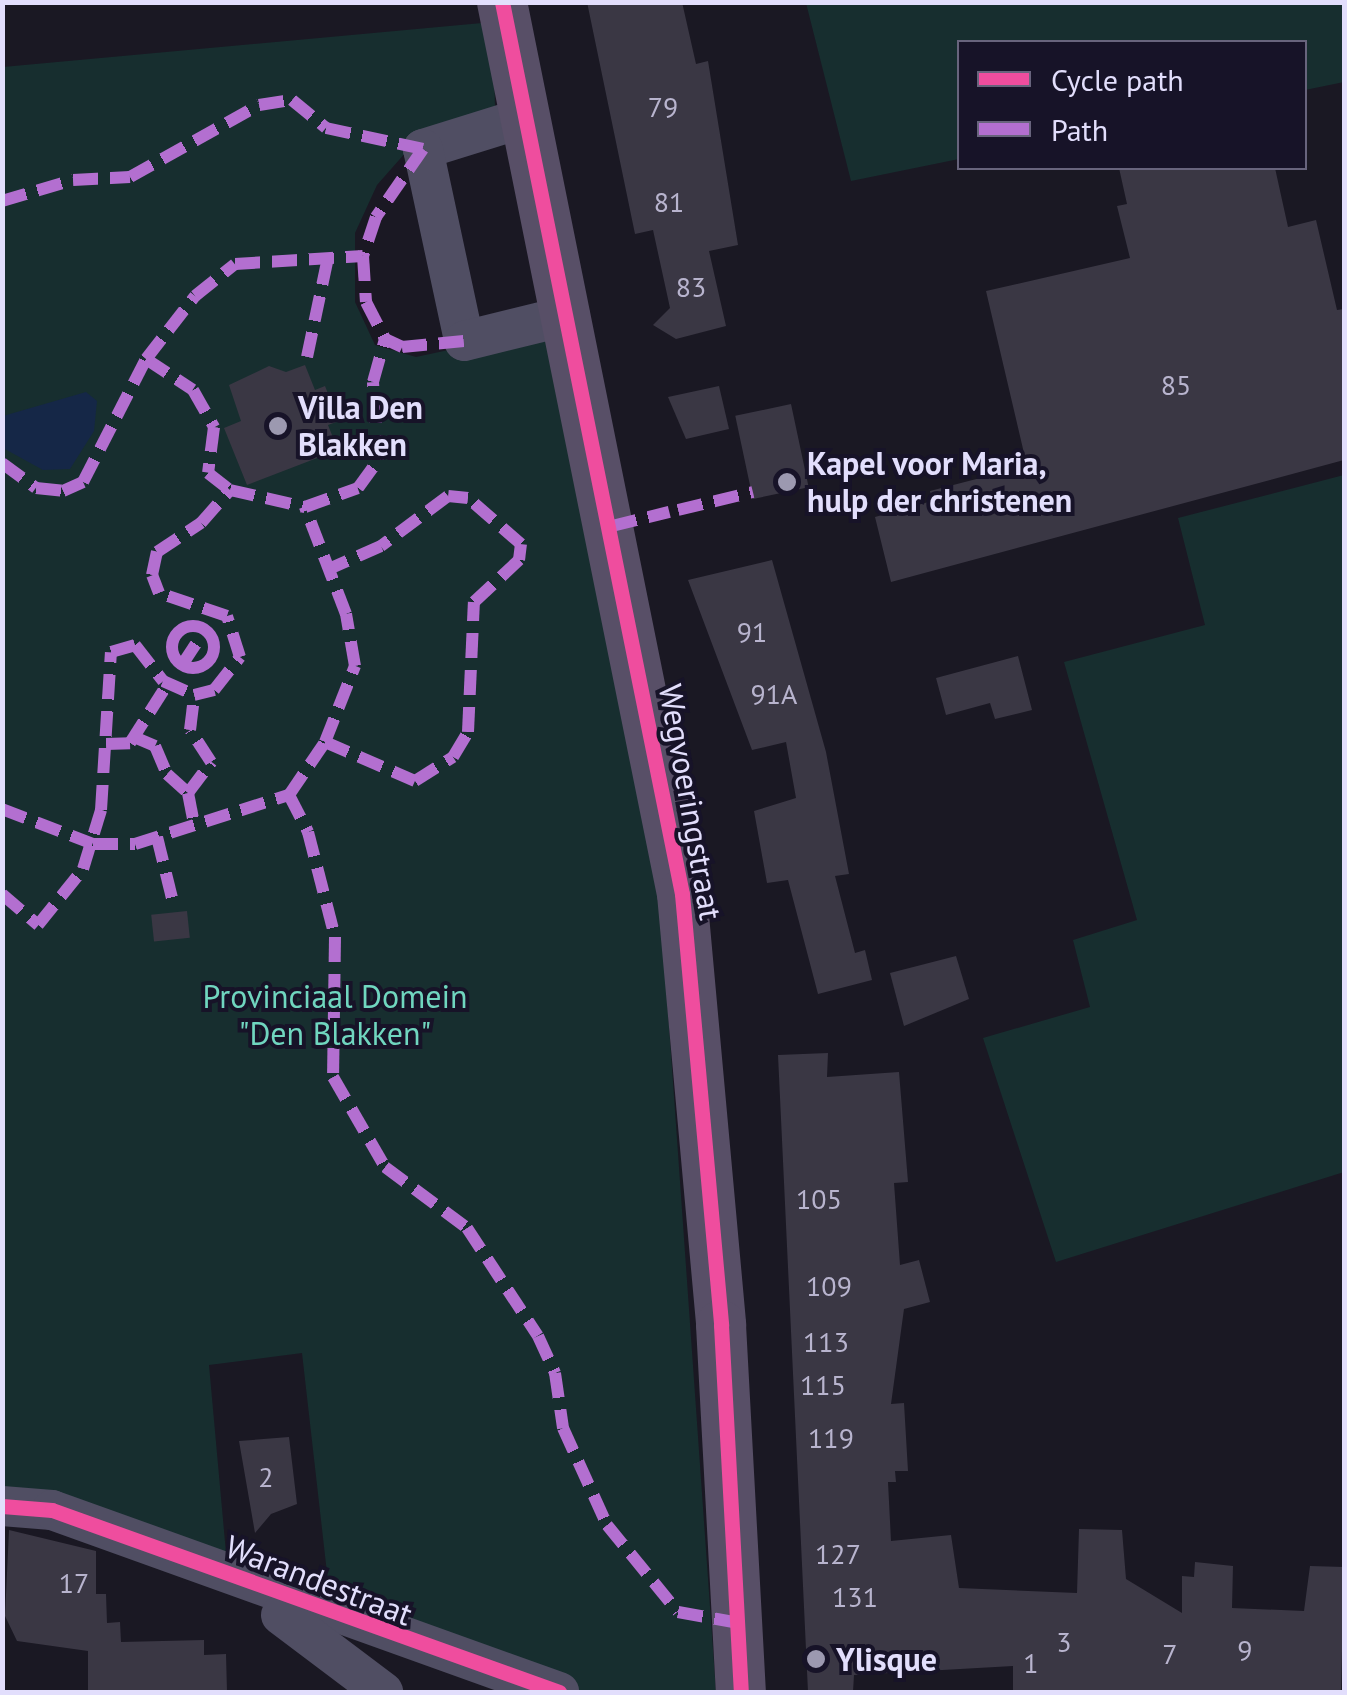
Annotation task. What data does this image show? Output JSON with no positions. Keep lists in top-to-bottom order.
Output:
{
  "streets": {
    "main road": ["Wegvoeringstraat"],
    "street": ["Warandestraat"]
  },
  "parks": ["Provinciaal Domein \"Den Blakken\""],
  "places": ["Villa Den Blakken", "Kapel voor Maria, hulp der christenen", "Ylisque"],
  "house_numbers": [
    "79",
    "81",
    "83",
    "85",
    "91",
    "91A",
    "105",
    "109",
    "113",
    "115",
    "119",
    "2",
    "127",
    "17",
    "131",
    "3",
    "9",
    "7",
    "1"
  ],
  "legend": ["Cycle path", "Path"]
}
